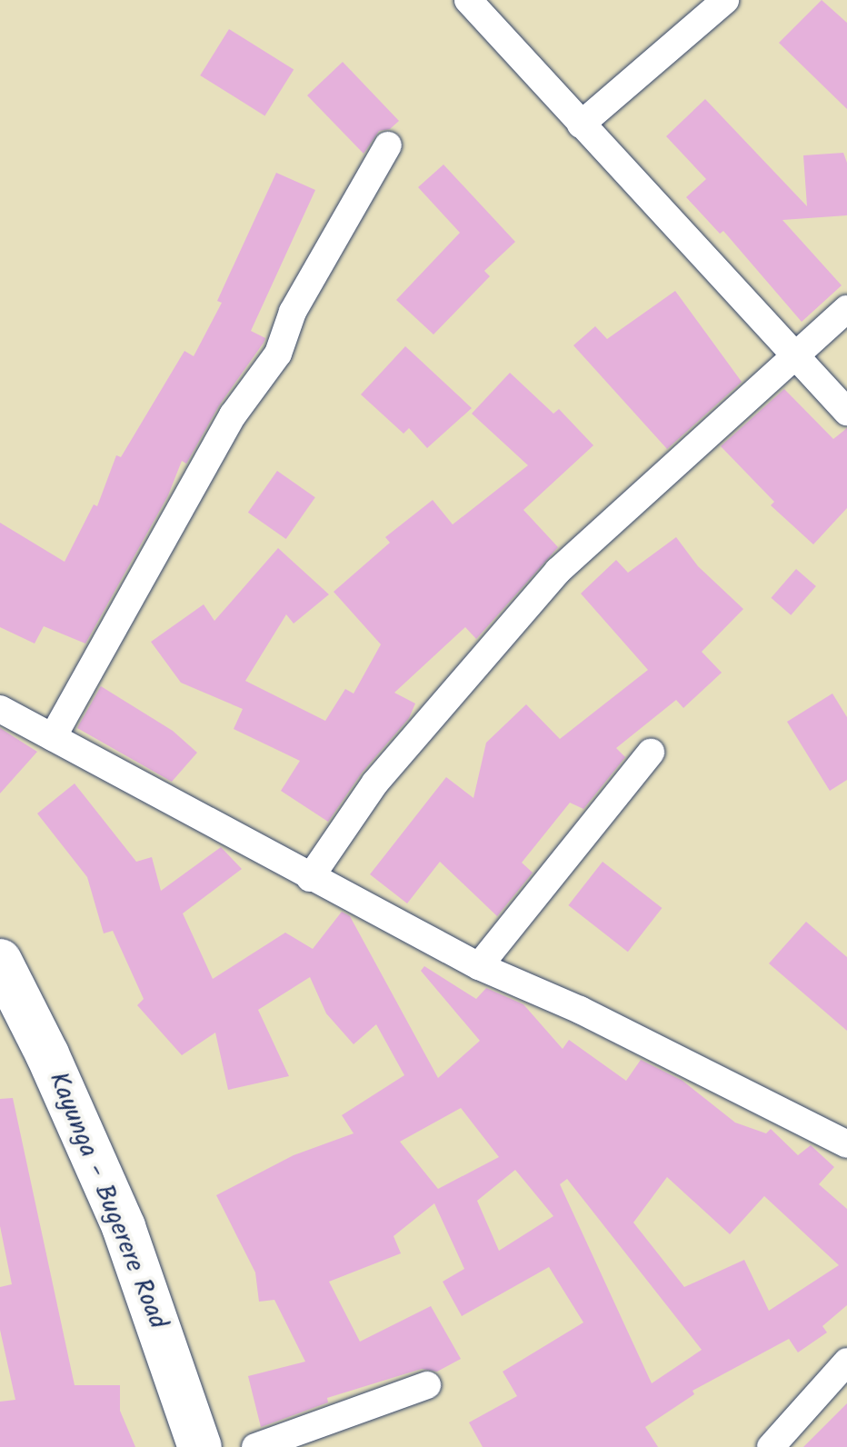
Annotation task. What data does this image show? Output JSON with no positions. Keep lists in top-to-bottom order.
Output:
{
  "streets": {
    "main road": ["Kayunga - Bugerere Road"]
  }
}
